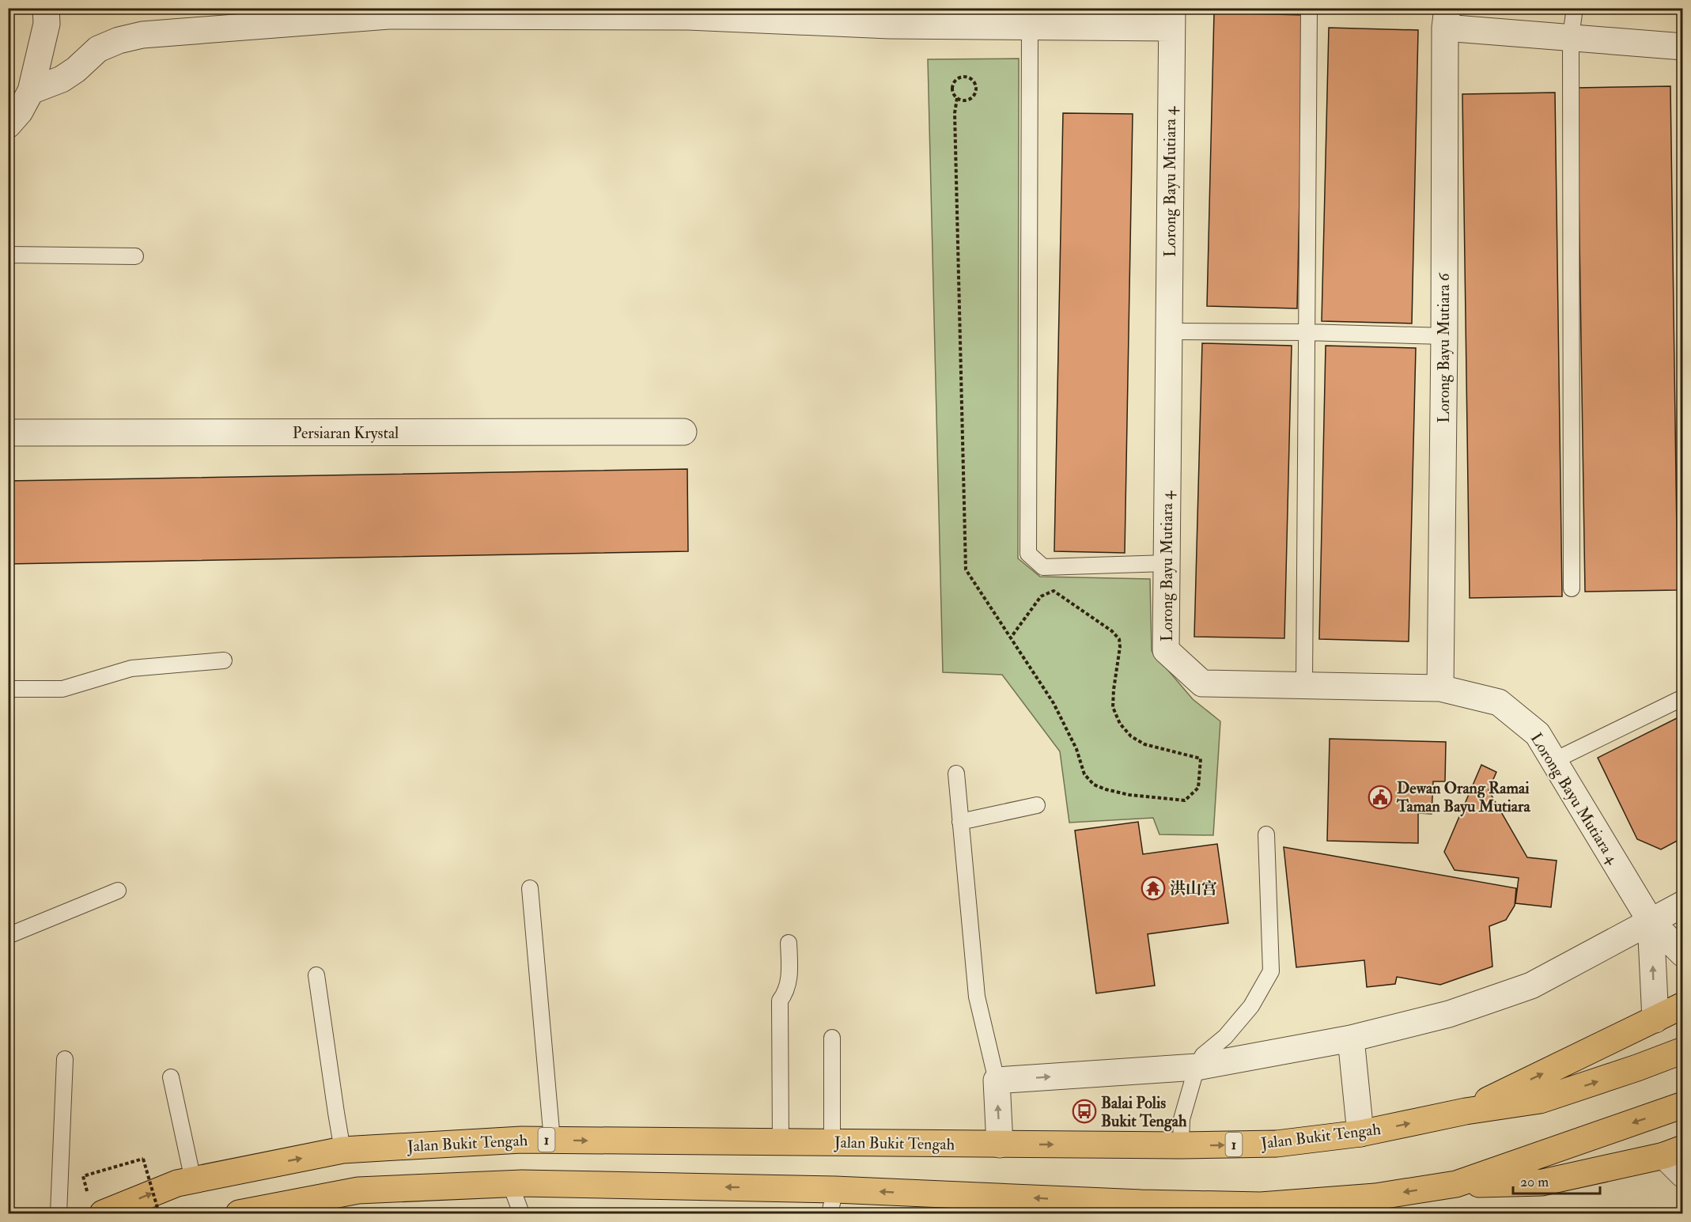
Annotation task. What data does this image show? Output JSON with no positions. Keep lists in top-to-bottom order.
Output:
{
  "streets": {
    "highway": ["Jalan Bukit Tengah", "1"],
    "street": ["Lorong Bayu Mutiara 4", "Lorong Bayu Mutiara 6", "Persiaran Krystal"]
  },
  "crossings": [
    ["Lorong Bayu Mutiara 4", "Lorong Bayu Mutiara 6"]
  ],
  "places": {
    "public building": ["Dewan Orang Ramai Taman Bayu Mutiara"],
    "temple": ["洪山宫"],
    "bus stop": ["Balai Polis Bukit Tengah"]
  },
  "scale_bar": "20 m"
}
